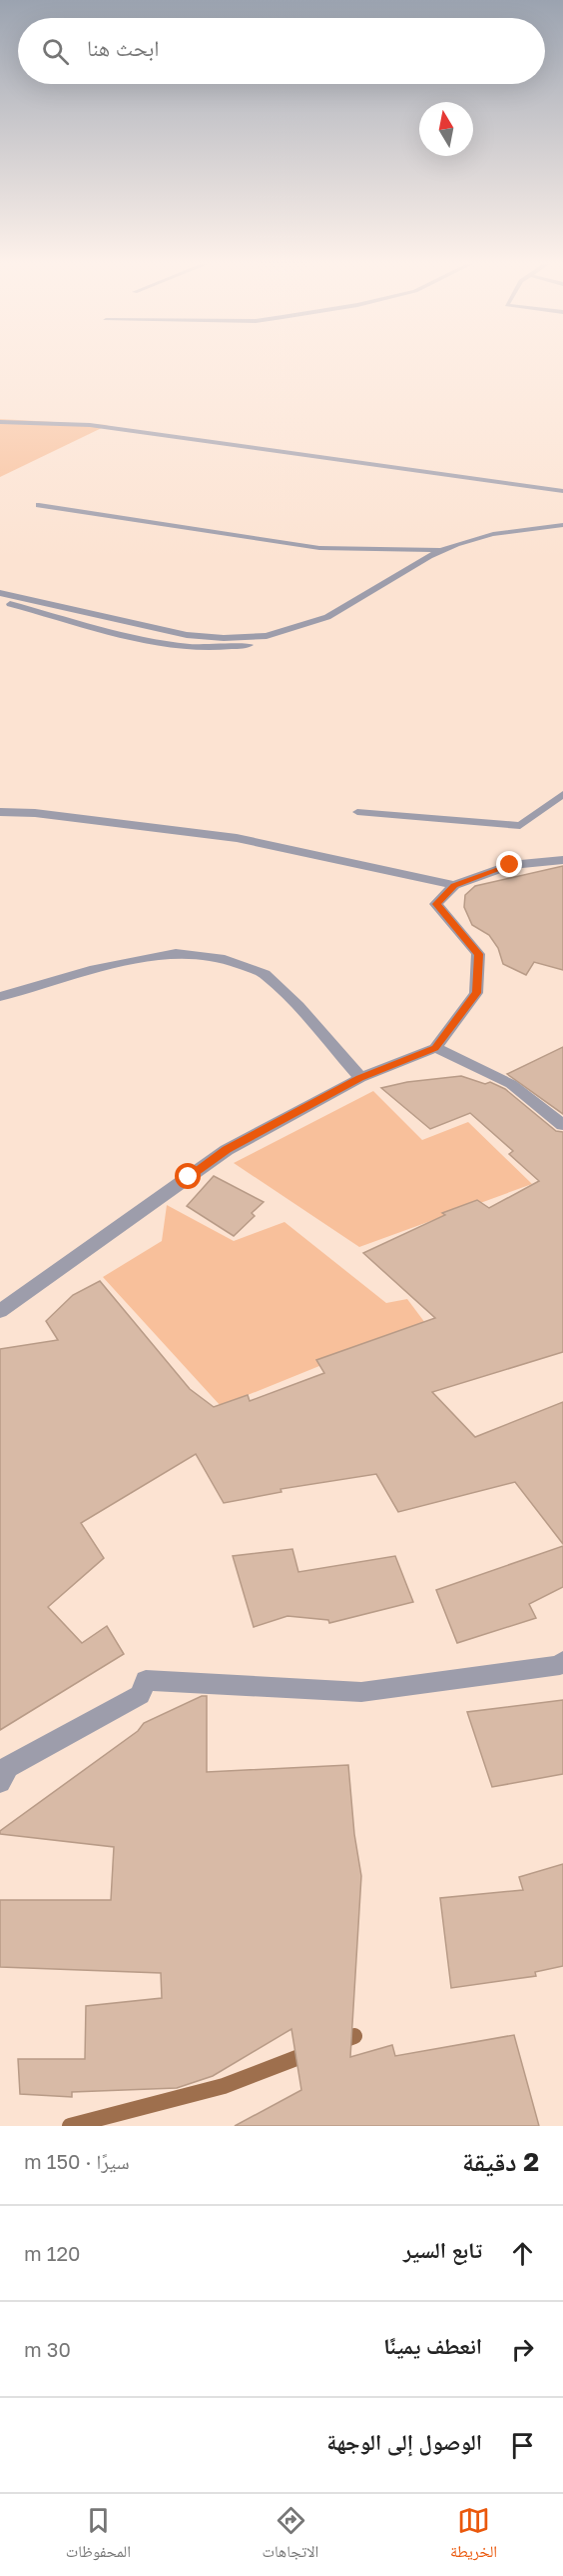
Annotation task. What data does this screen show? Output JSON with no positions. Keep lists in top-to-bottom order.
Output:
{
  "north": "top",
  "page": {
    "search": "ابحث هنا",
    "heading": ["2 دقيقة", "سيرًا · 150 m"],
    "list": [
      ["تابع السير", "120 m"],
      ["انعطف يمينًا", "30 m"],
      "الوصول إلى الوجهة"
    ],
    "nav": ["الخريطة", "الاتجاهات", "المحفوظات"]
  }
}
